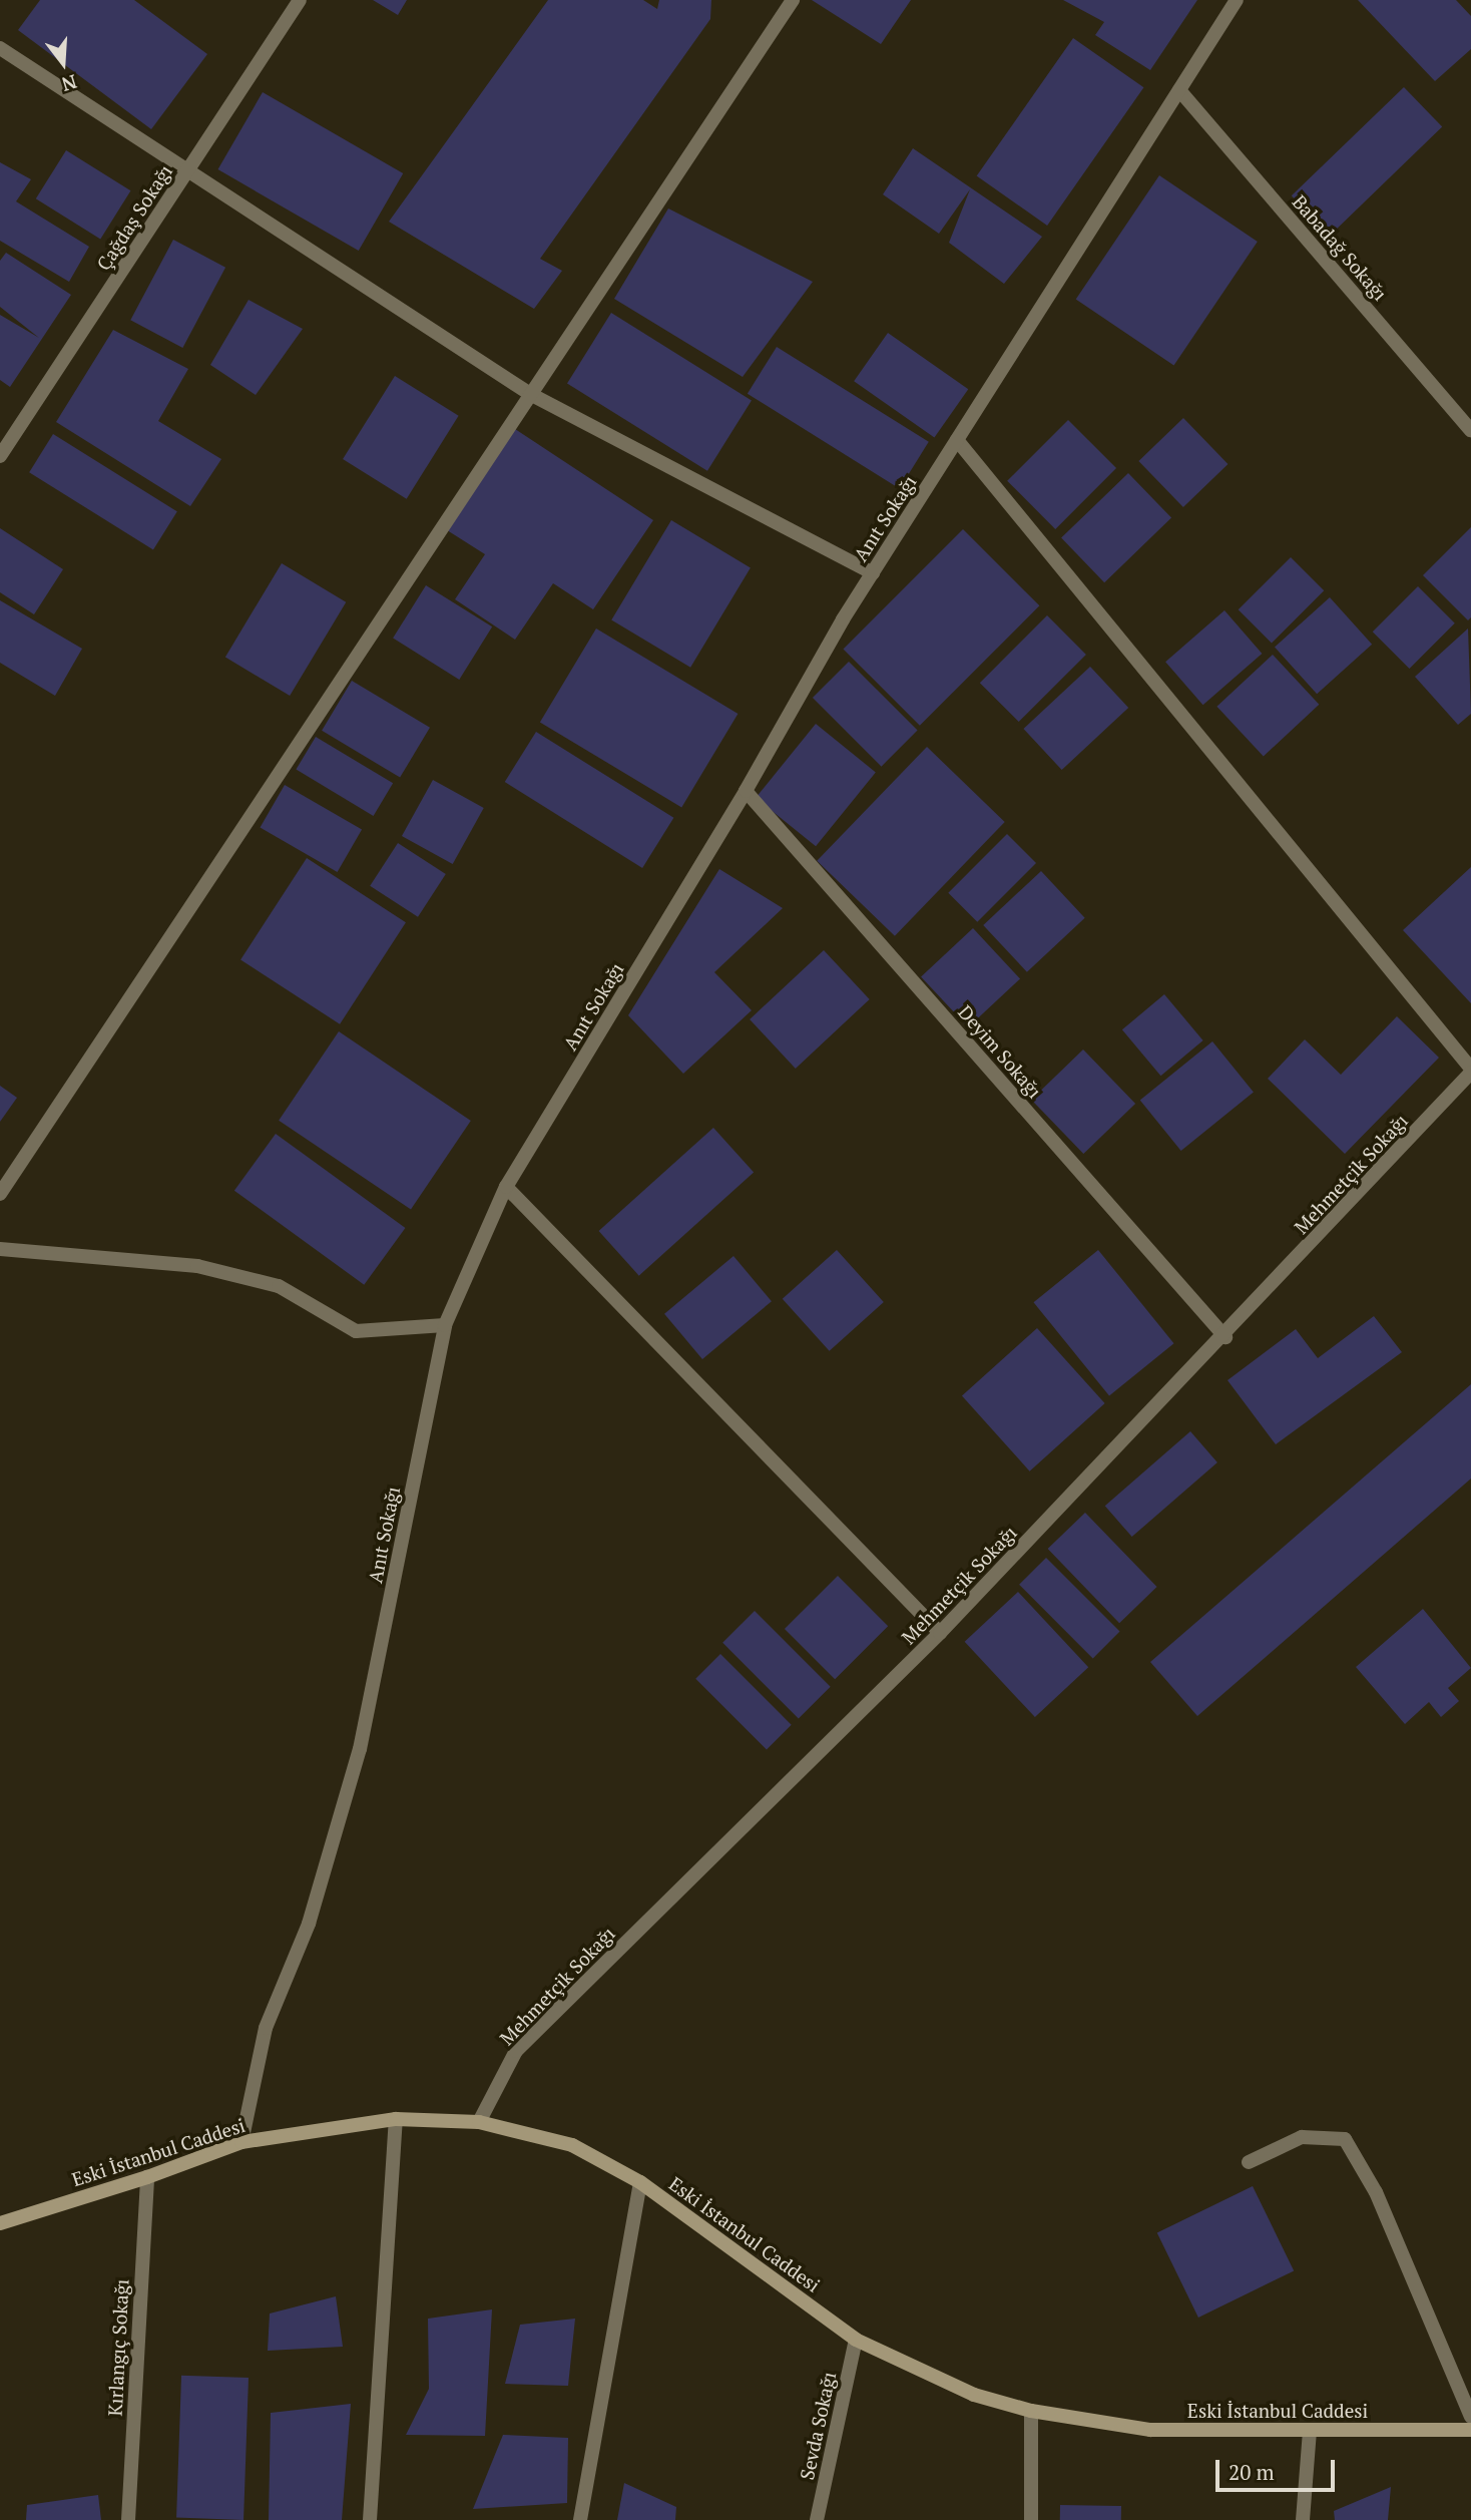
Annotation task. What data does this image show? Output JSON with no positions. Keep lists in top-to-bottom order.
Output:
{
  "streets": {
    "main road": ["Eski İstanbul Caddesi"],
    "street": [
      "Çağdaş Sokağı",
      "Babadağ Sokağı",
      "Anıt Sokağı",
      "Deyim Sokağı",
      "Mehmetçik Sokağı",
      "Kırlangıç Sokağı",
      "Sevda Sokağı"
    ]
  },
  "crossings": [
    ["Babadağ Sokağı", "Anıt Sokağı"],
    ["Anıt Sokağı", "Deyim Sokağı"],
    ["Anıt Sokağı", "Eski İstanbul Caddesi"],
    ["Deyim Sokağı", "Mehmetçik Sokağı"],
    ["Mehmetçik Sokağı", "Eski İstanbul Caddesi"],
    ["Eski İstanbul Caddesi", "Kırlangıç Sokağı"],
    ["Eski İstanbul Caddesi", "Sevda Sokağı"]
  ],
  "scale_bar": "20 m",
  "north": "bottom"
}
